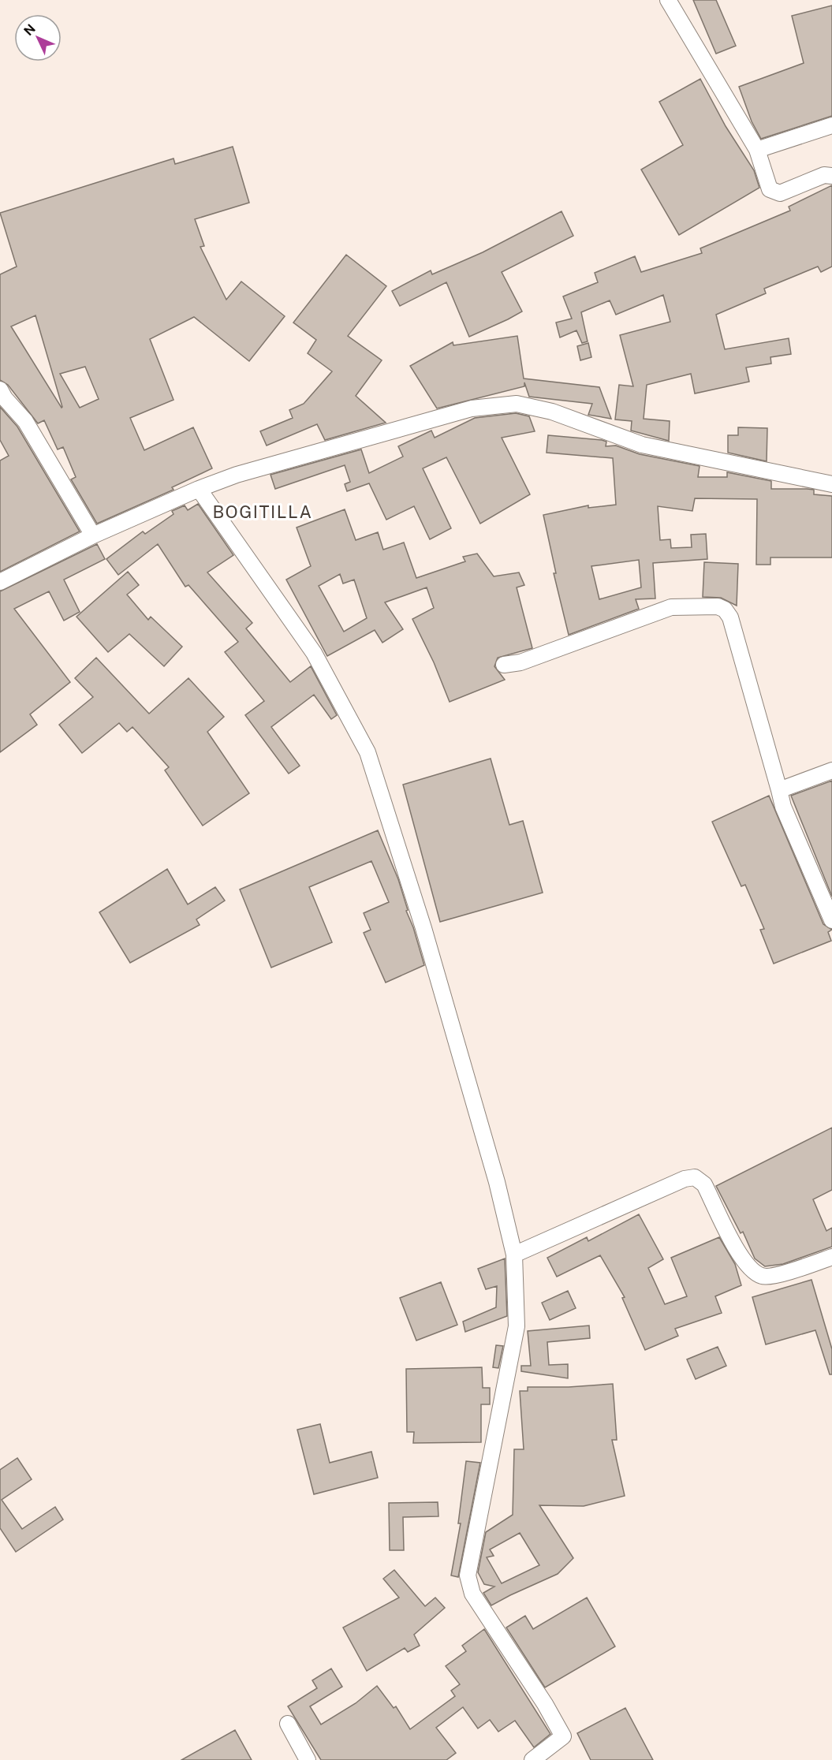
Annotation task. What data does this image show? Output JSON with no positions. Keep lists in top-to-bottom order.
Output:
{
  "districts": ["BOGITILLA"],
  "north": "top left"
}
